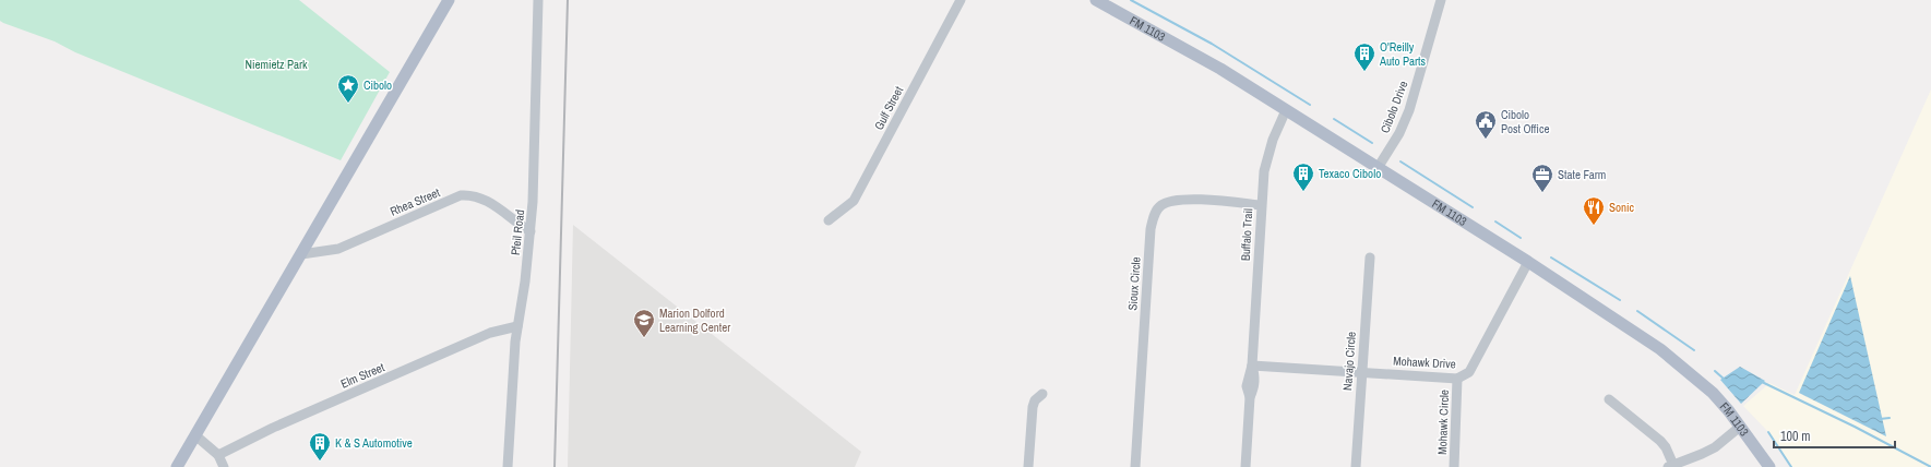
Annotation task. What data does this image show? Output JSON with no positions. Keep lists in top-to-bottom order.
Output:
{
  "streets": {
    "main road": ["FM 1103"],
    "street": [
      "Cibolo Drive",
      "Gulf Street",
      "Rhea Street",
      "Pfeil Road",
      "Buffalo Trail",
      "Sioux Circle",
      "Navajo Circle",
      "Mohawk Drive",
      "Elm Street",
      "Mohawk Circle"
    ]
  },
  "crossings": [
    ["FM 1103", "Cibolo Drive"],
    ["FM 1103", "Buffalo Trail"],
    ["FM 1103", "Mohawk Drive"],
    ["Rhea Street", "Pfeil Road"],
    ["Pfeil Road", "Elm Street"],
    ["Buffalo Trail", "Sioux Circle"],
    ["Buffalo Trail", "Mohawk Drive"],
    ["Navajo Circle", "Mohawk Drive"],
    ["Mohawk Drive", "Mohawk Circle"]
  ],
  "parks": ["Niemietz Park"],
  "places": {
    "building": ["O'Reilly Auto Parts", "Texaco Cibolo", "K & S Automotive"],
    "place": ["Cibolo"],
    "public building": ["Cibolo Post Office"],
    "office": ["State Farm"],
    "restaurant": ["Sonic"],
    "school or university": ["Marion Dolford Learning Center"]
  },
  "scale_bar": "100 m"
}
